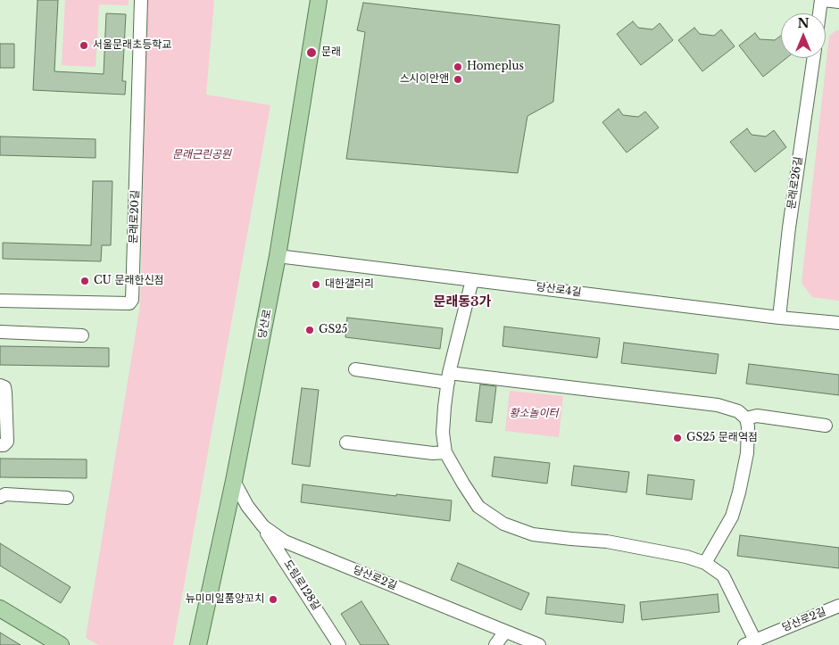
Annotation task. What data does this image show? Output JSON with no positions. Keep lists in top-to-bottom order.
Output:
{
  "streets": {
    "main road": ["당산로"],
    "street": [
      "문래로26길",
      "문래로20길",
      "당산로4길",
      "당산로2길",
      "도림로128길"
    ]
  },
  "crossings": [
    ["문래로26길", "당산로4길"],
    ["당산로4길", "당산로"],
    ["당산로", "당산로2길"],
    ["당산로2길", "도림로128길"]
  ],
  "districts": ["문래동3가"],
  "parks": ["문래근린공원", "황소놀이터"],
  "places": [
    "서울문래초등학교",
    "문래",
    "Homeplus",
    "스시이안앤",
    "CU 문래한신점",
    "대한갤러리",
    "GS25",
    "GS25 문래역점",
    "뉴미미일품양꼬치"
  ],
  "north": "top"
}
